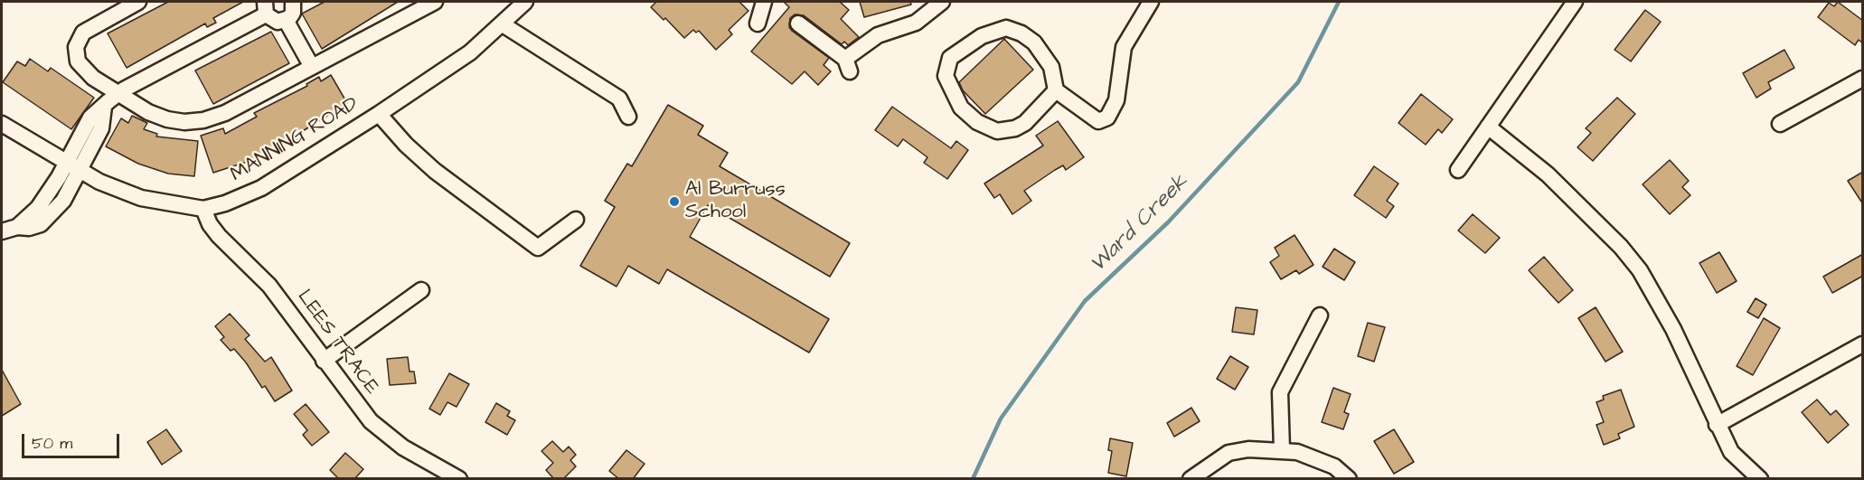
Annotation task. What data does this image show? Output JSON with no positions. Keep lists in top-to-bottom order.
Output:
{
  "streets": {
    "street": ["MANNING ROAD", "LEES TRACE"]
  },
  "crossings": [
    ["MANNING ROAD", "LEES TRACE"]
  ],
  "water": ["Ward Creek"],
  "places": ["Al Burruss School"],
  "scale_bar": "50 m"
}
